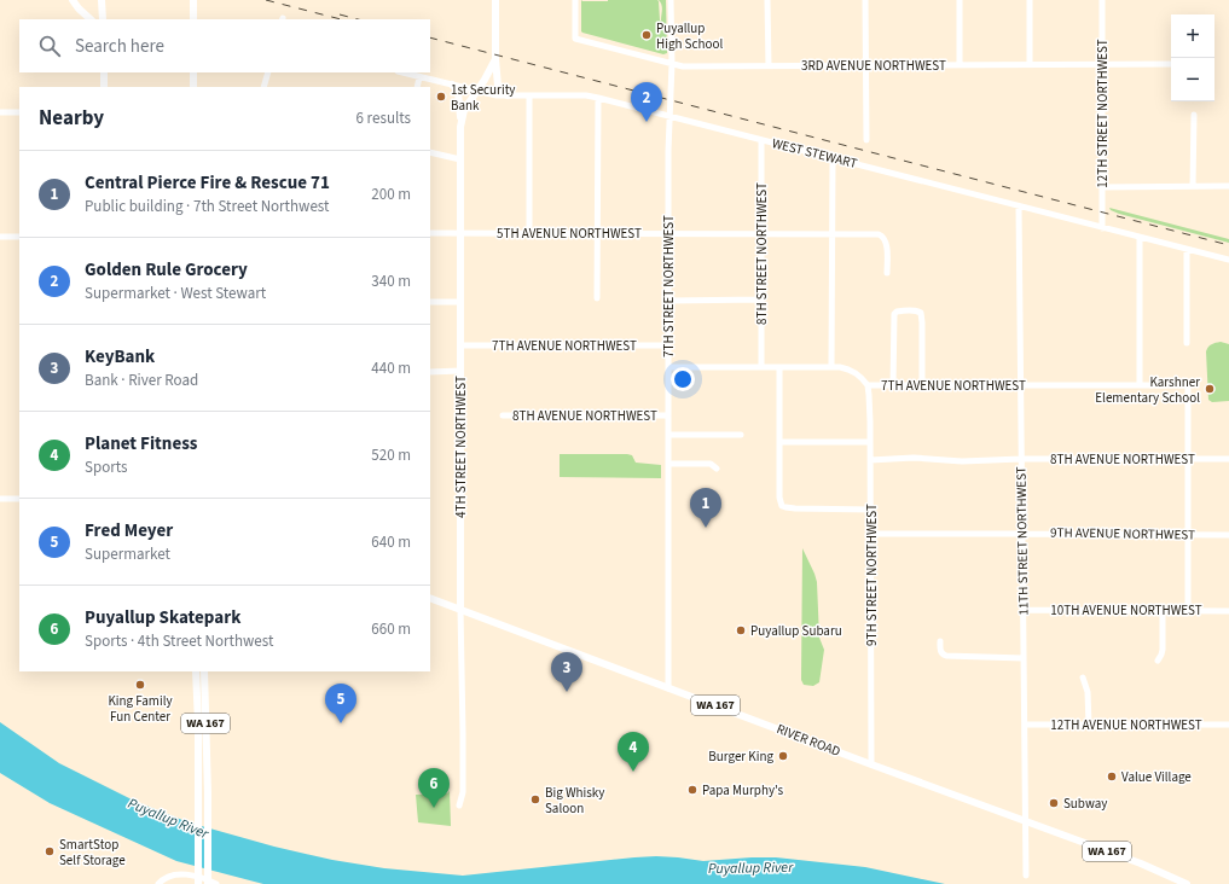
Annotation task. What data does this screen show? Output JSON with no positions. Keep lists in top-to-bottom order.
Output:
{
  "streets": {
    "main road": ["4TH STREET NORTHWEST", "WA 167", "RIVER ROAD"],
    "street": [
      "3RD AVENUE NORTHWEST",
      "12TH STREET NORTHWEST",
      "WEST STEWART",
      "5TH AVENUE NORTHWEST",
      "8TH STREET NORTHWEST",
      "7TH STREET NORTHWEST",
      "7TH AVENUE NORTHWEST",
      "8TH AVENUE NORTHWEST",
      "9TH AVENUE NORTHWEST",
      "11TH STREET NORTHWEST",
      "9TH STREET NORTHWEST",
      "10TH AVENUE NORTHWEST",
      "12TH AVENUE NORTHWEST"
    ]
  },
  "crossings": [
    ["3RD AVENUE NORTHWEST", "12TH STREET NORTHWEST"],
    ["3RD AVENUE NORTHWEST", "7TH STREET NORTHWEST"],
    ["12TH STREET NORTHWEST", "WEST STEWART"],
    ["WEST STEWART", "8TH STREET NORTHWEST"],
    ["WEST STEWART", "7TH STREET NORTHWEST"],
    ["WEST STEWART", "4TH STREET NORTHWEST"],
    ["WEST STEWART", "11TH STREET NORTHWEST"],
    ["5TH AVENUE NORTHWEST", "8TH STREET NORTHWEST"],
    ["5TH AVENUE NORTHWEST", "7TH STREET NORTHWEST"],
    ["5TH AVENUE NORTHWEST", "4TH STREET NORTHWEST"],
    ["8TH STREET NORTHWEST", "7TH AVENUE NORTHWEST"],
    ["7TH STREET NORTHWEST", "7TH AVENUE NORTHWEST"],
    ["7TH STREET NORTHWEST", "8TH AVENUE NORTHWEST"],
    ["7TH STREET NORTHWEST", "RIVER ROAD"],
    ["7TH AVENUE NORTHWEST", "8TH AVENUE NORTHWEST"],
    ["7TH AVENUE NORTHWEST", "4TH STREET NORTHWEST"],
    ["7TH AVENUE NORTHWEST", "11TH STREET NORTHWEST"],
    ["7TH AVENUE NORTHWEST", "9TH STREET NORTHWEST"],
    ["8TH AVENUE NORTHWEST", "11TH STREET NORTHWEST"],
    ["8TH AVENUE NORTHWEST", "9TH STREET NORTHWEST"],
    ["4TH STREET NORTHWEST", "RIVER ROAD"],
    ["9TH AVENUE NORTHWEST", "11TH STREET NORTHWEST"],
    ["9TH AVENUE NORTHWEST", "9TH STREET NORTHWEST"],
    ["11TH STREET NORTHWEST", "10TH AVENUE NORTHWEST"],
    ["11TH STREET NORTHWEST", "12TH AVENUE NORTHWEST"],
    ["11TH STREET NORTHWEST", "RIVER ROAD"],
    ["9TH STREET NORTHWEST", "RIVER ROAD"]
  ],
  "water": ["Puyallup River"],
  "places": [
    "Puyallup High School",
    "1st Security Bank",
    "Karshner Elementary School",
    "Puyallup Subaru",
    "King Family Fun Center",
    "Burger King",
    "Value Village",
    "Papa Murphy's",
    "Big Whisky Saloon",
    "Subway",
    "SmartStop Self Storage"
  ],
  "page": {
    "map_buttons": ["+", "−"],
    "search": "Search here",
    "pins": [
      "2",
      "1",
      "3",
      "5",
      "4",
      "6"
    ],
    "heading": ["Nearby", "6 results"],
    "list": [
      {
        "mark": "1",
        "name": "Central Pierce Fire & Rescue 71",
        "note": "Public building · 7th Street Northwest",
        "value": "200 m"
      },
      {
        "mark": "2",
        "name": "Golden Rule Grocery",
        "note": "Supermarket · West Stewart",
        "value": "340 m"
      },
      {
        "mark": "3",
        "name": "KeyBank",
        "note": "Bank · River Road",
        "value": "440 m"
      },
      {
        "mark": "4",
        "name": "Planet Fitness",
        "note": "Sports",
        "value": "520 m"
      },
      {
        "mark": "5",
        "name": "Fred Meyer",
        "note": "Supermarket",
        "value": "640 m"
      },
      {
        "mark": "6",
        "name": "Puyallup Skatepark",
        "note": "Sports · 4th Street Northwest",
        "value": "660 m"
      }
    ]
  }
}
